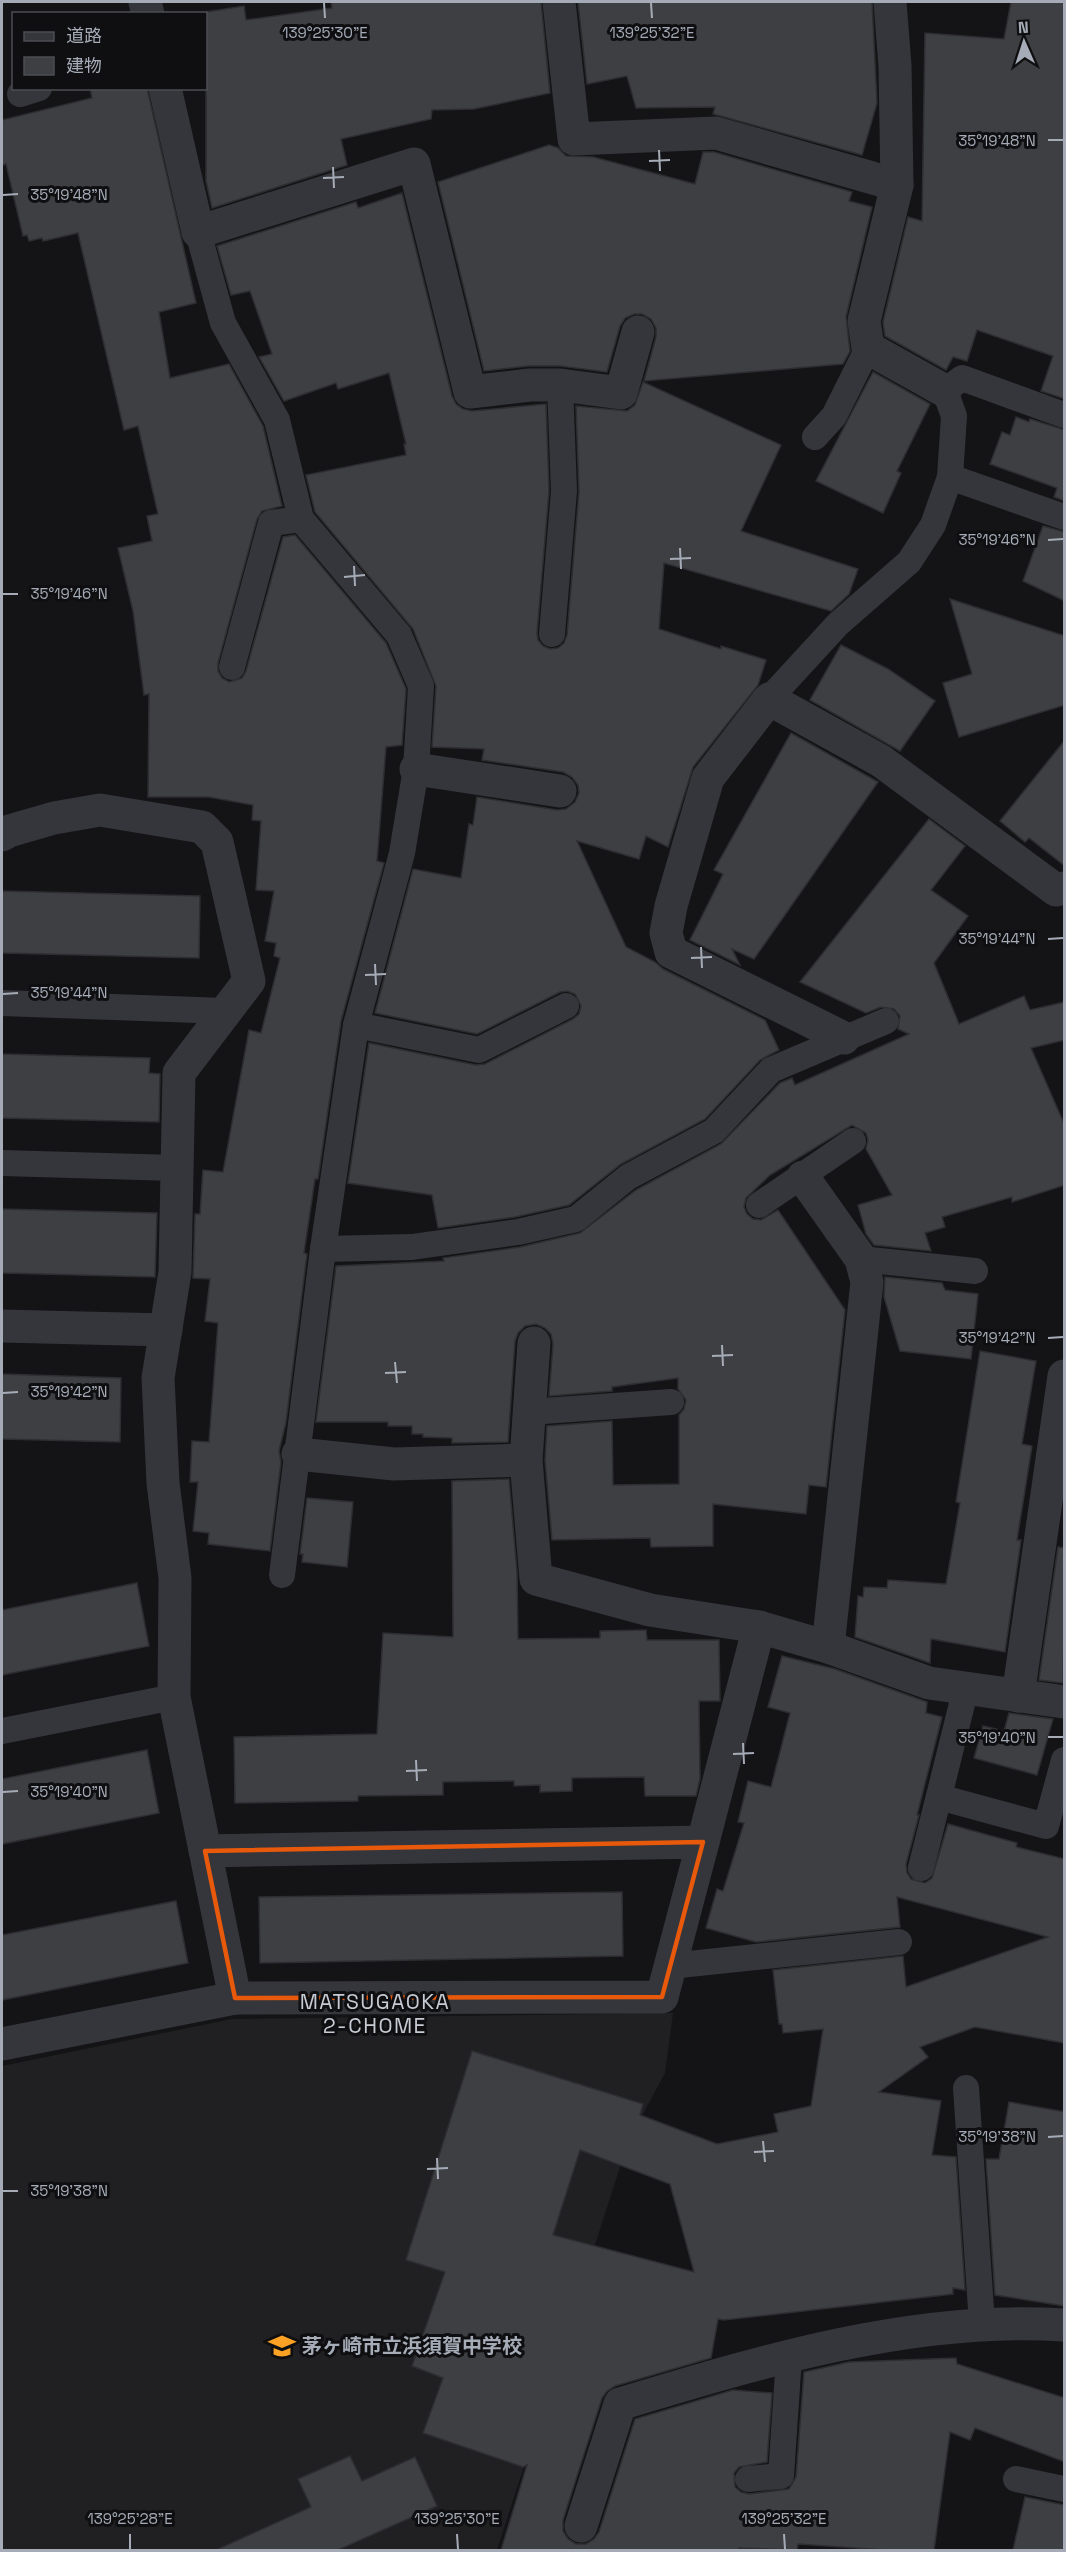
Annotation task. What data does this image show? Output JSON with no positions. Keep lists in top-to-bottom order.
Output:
{
  "districts": ["MATSUGAOKA 2-CHOME"],
  "places": {
    "school or university": ["茅ヶ崎市立浜須賀中学校"]
  },
  "legend": ["道路", "建物"],
  "north": "top",
  "coordinates": [
    "139°25'30\"E",
    "139°25'32\"E",
    "35°19'48\"N",
    "35°19'46\"N",
    "35°19'44\"N",
    "35°19'42\"N",
    "35°19'40\"N",
    "35°19'38\"N",
    "139°25'28\"E"
  ]
}
